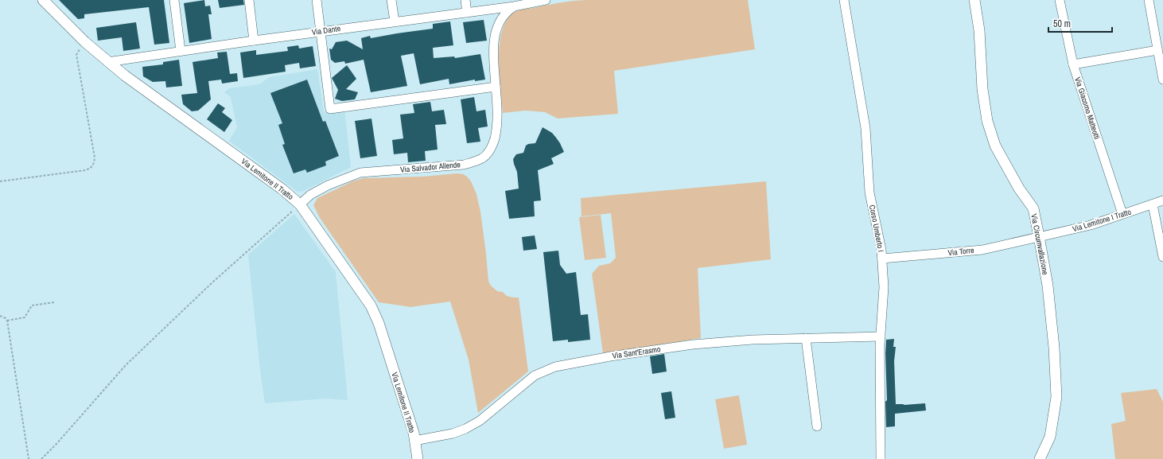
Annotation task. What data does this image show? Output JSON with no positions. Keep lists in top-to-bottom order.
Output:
{
  "streets": {
    "street": [
      "Via Dante",
      "Via Giacomo Matteotti",
      "Via Salvador Allende",
      "Via Lemitone II Tratto",
      "Via Lemitone I Tratto",
      "Corso Umberto I",
      "Via Circumvallazione",
      "Via Torre",
      "Via Sant'Erasmo"
    ]
  },
  "crossings": [
    ["Via Dante", "Via Salvador Allende"],
    ["Via Dante", "Via Lemitone II Tratto"],
    ["Via Giacomo Matteotti", "Via Lemitone I Tratto"],
    ["Via Salvador Allende", "Via Lemitone II Tratto"],
    ["Via Lemitone II Tratto", "Via Sant'Erasmo"],
    ["Via Lemitone I Tratto", "Via Circumvallazione"],
    ["Via Lemitone I Tratto", "Via Torre"],
    ["Corso Umberto I", "Via Torre"],
    ["Corso Umberto I", "Via Sant'Erasmo"],
    ["Via Circumvallazione", "Via Torre"]
  ],
  "scale_bar": "50 m"
}
